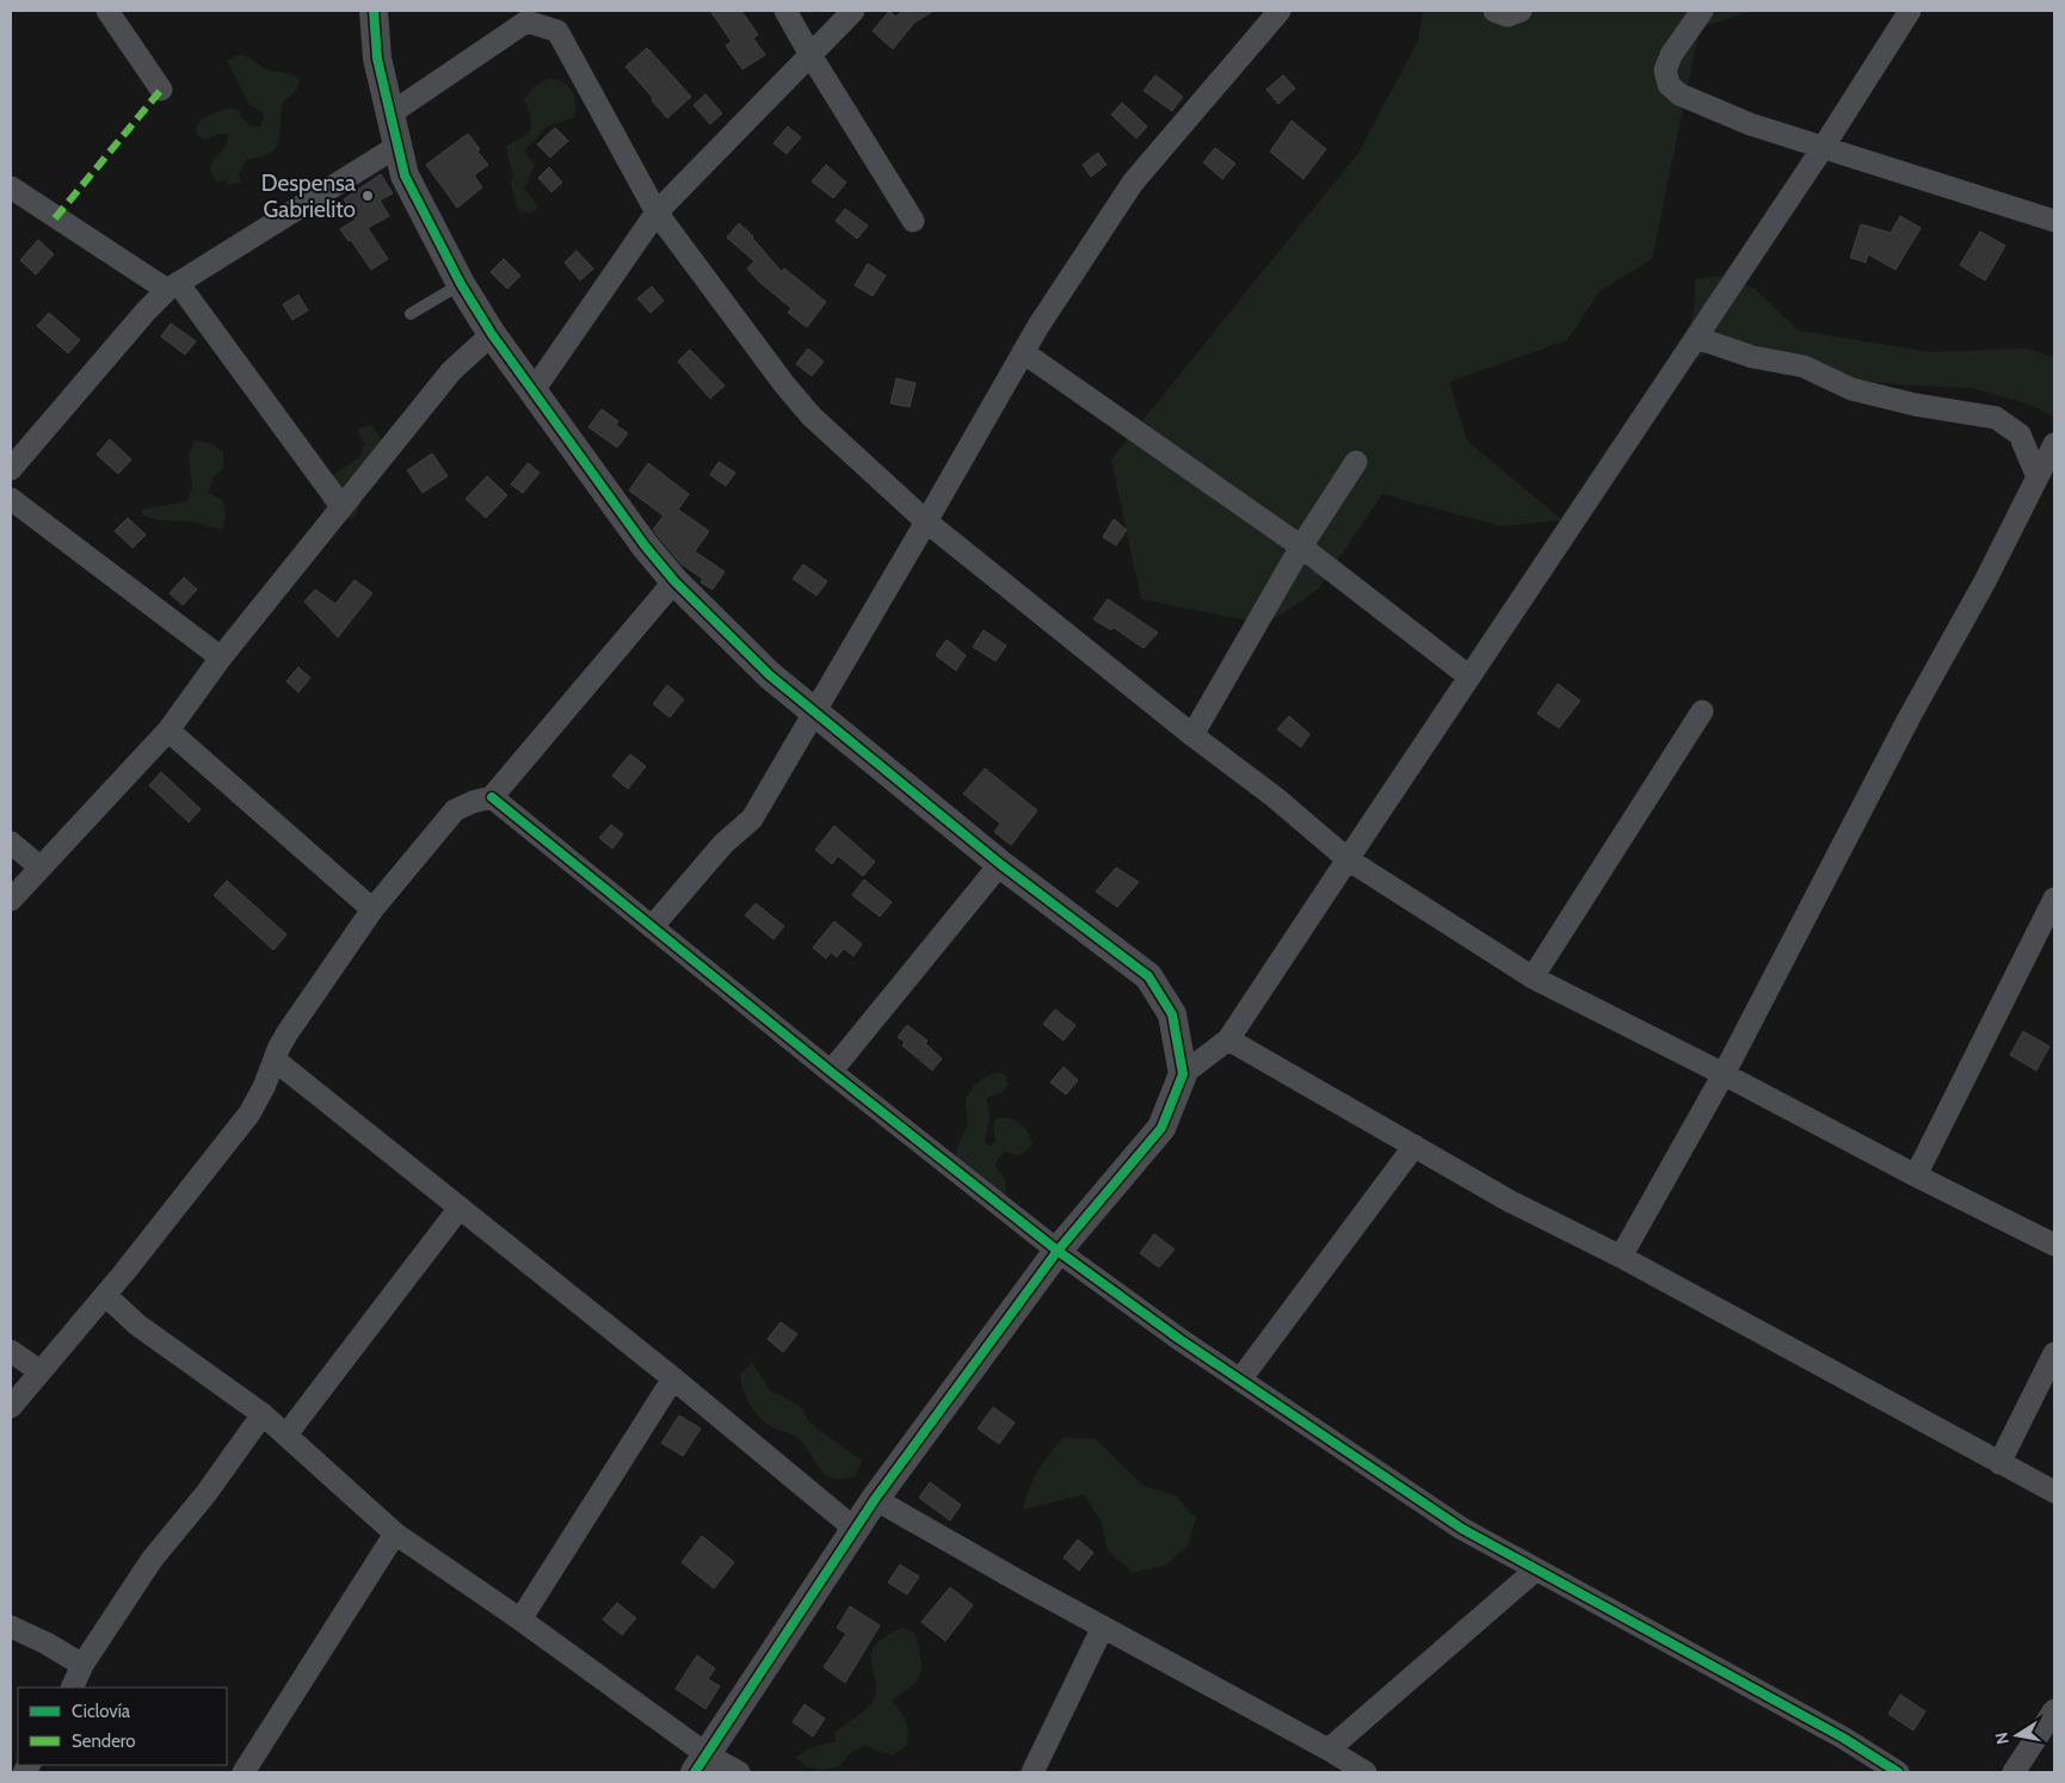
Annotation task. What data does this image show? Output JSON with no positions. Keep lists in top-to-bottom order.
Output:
{
  "places": ["Despensa Gabrielito"],
  "legend": ["Ciclovía", "Sendero"],
  "north": "left"
}
